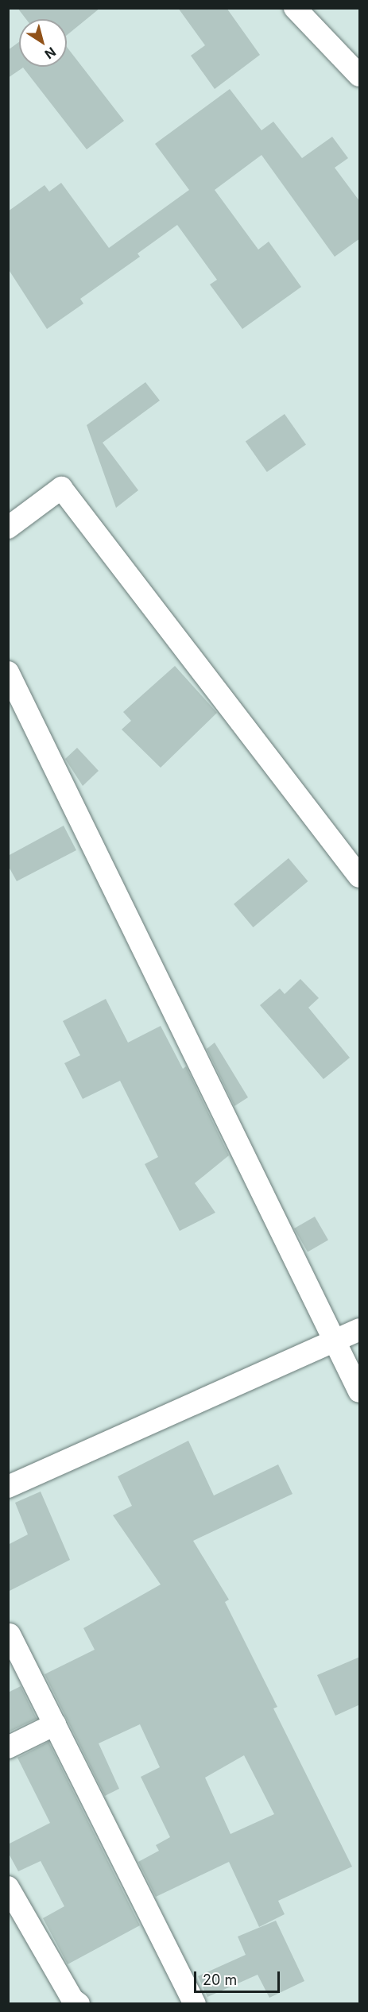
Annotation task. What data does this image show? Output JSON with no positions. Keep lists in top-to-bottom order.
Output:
{
  "scale_bar": "20 m",
  "north": "bottom right"
}
